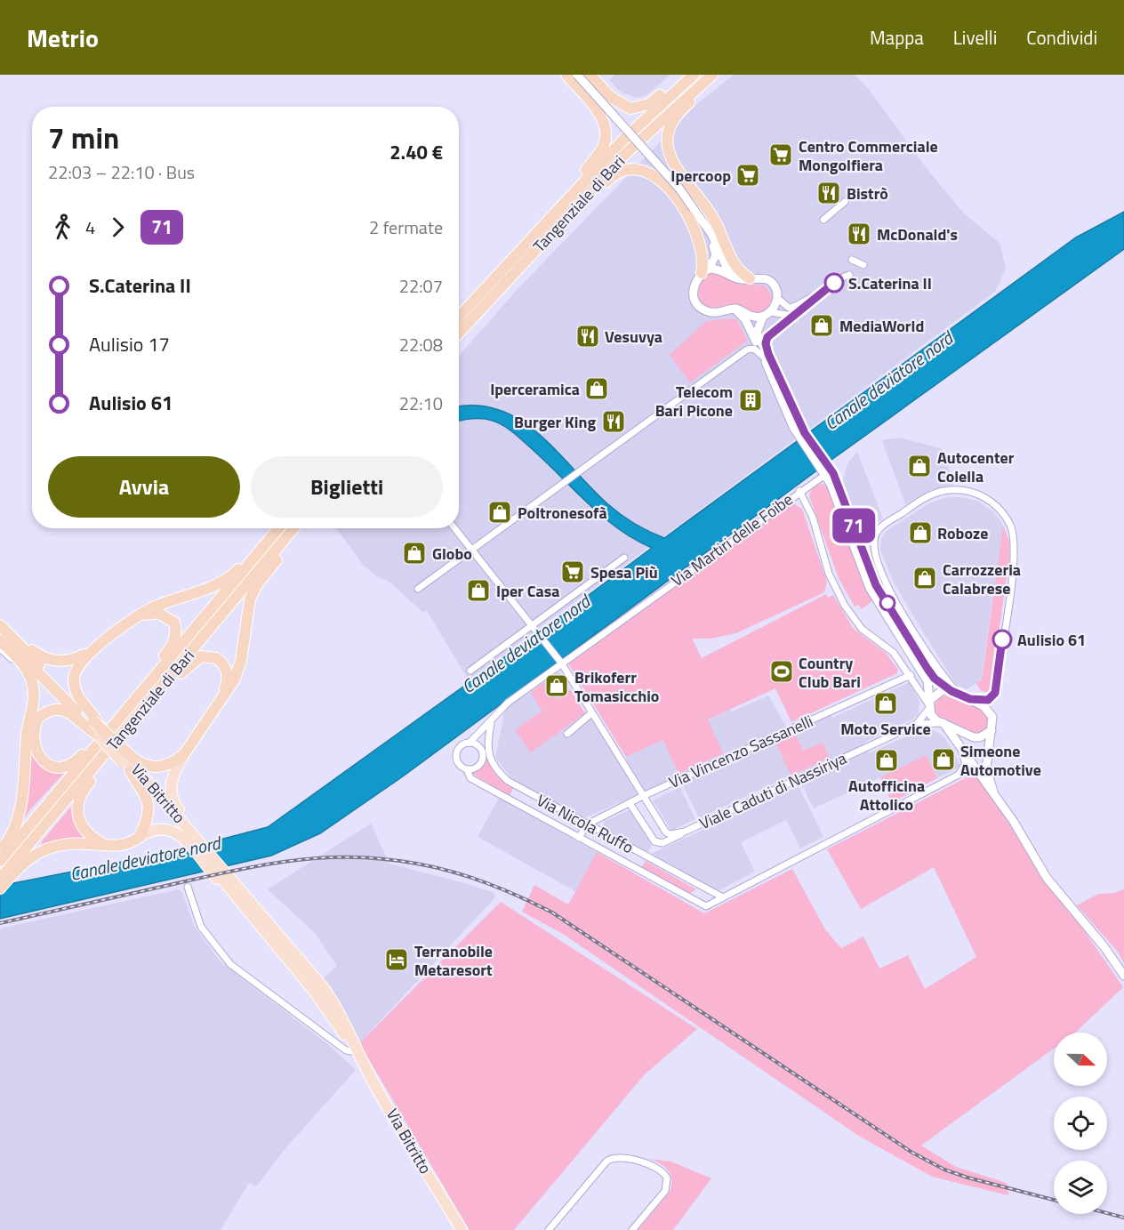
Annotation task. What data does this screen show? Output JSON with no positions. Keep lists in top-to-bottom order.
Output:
{
  "streets": {
    "highway": ["Tangenziale di Bari"],
    "main road": ["Via Bitritto"],
    "street": [
      "Via Martiri delle Foibe",
      "Via Vincenzo Sassanelli",
      "Viale Caduti di Nassiriya",
      "Via Nicola Ruffo"
    ]
  },
  "crossings": [
    ["Via Martiri delle Foibe", "Via Nicola Ruffo"],
    ["Via Vincenzo Sassanelli", "Viale Caduti di Nassiriya"],
    ["Via Vincenzo Sassanelli", "Via Nicola Ruffo"]
  ],
  "water": ["Canale deviatore nord"],
  "places": {
    "supermarket": ["Centro Commerciale Mongolfiera", "Ipercoop", "Spesa Più"],
    "restaurant": [
      "Bistrò",
      "McDonald's",
      "Vesuvya",
      "Burger King"
    ],
    "other": ["S.Caterina II", "Aulisio 61"],
    "shop": [
      "MediaWorld",
      "Iperceramica",
      "Autocenter Colella",
      "Poltronesofà",
      "Roboze",
      "Globo",
      "Carrozzeria Calabrese",
      "Iper Casa",
      "Brikoferr Tomasicchio",
      "Moto Service",
      "Simeone Automotive",
      "Autofficina Attolico"
    ],
    "building": ["Telecom Bari Picone"],
    "sports": ["Country Club Bari"],
    "hotel": ["Terranobile Metaresort"]
  },
  "lines": ["bus line 71"],
  "north": "right",
  "page": {
    "header": "Metrio",
    "nav": ["Mappa", "Livelli", "Condividi"],
    "on_map": "71",
    "heading": ["7 min", "22:03 – 22:10 · Bus", "2.40 €"],
    "legs": ["4", "71", "2 fermate"],
    "list": [
      {
        "name": "S.Caterina II",
        "value": "22:07"
      },
      {
        "name": "Aulisio 17",
        "value": "22:08"
      },
      {
        "name": "Aulisio 61",
        "value": "22:10"
      }
    ],
    "buttons": ["Avvia", "Biglietti"]
  }
}
